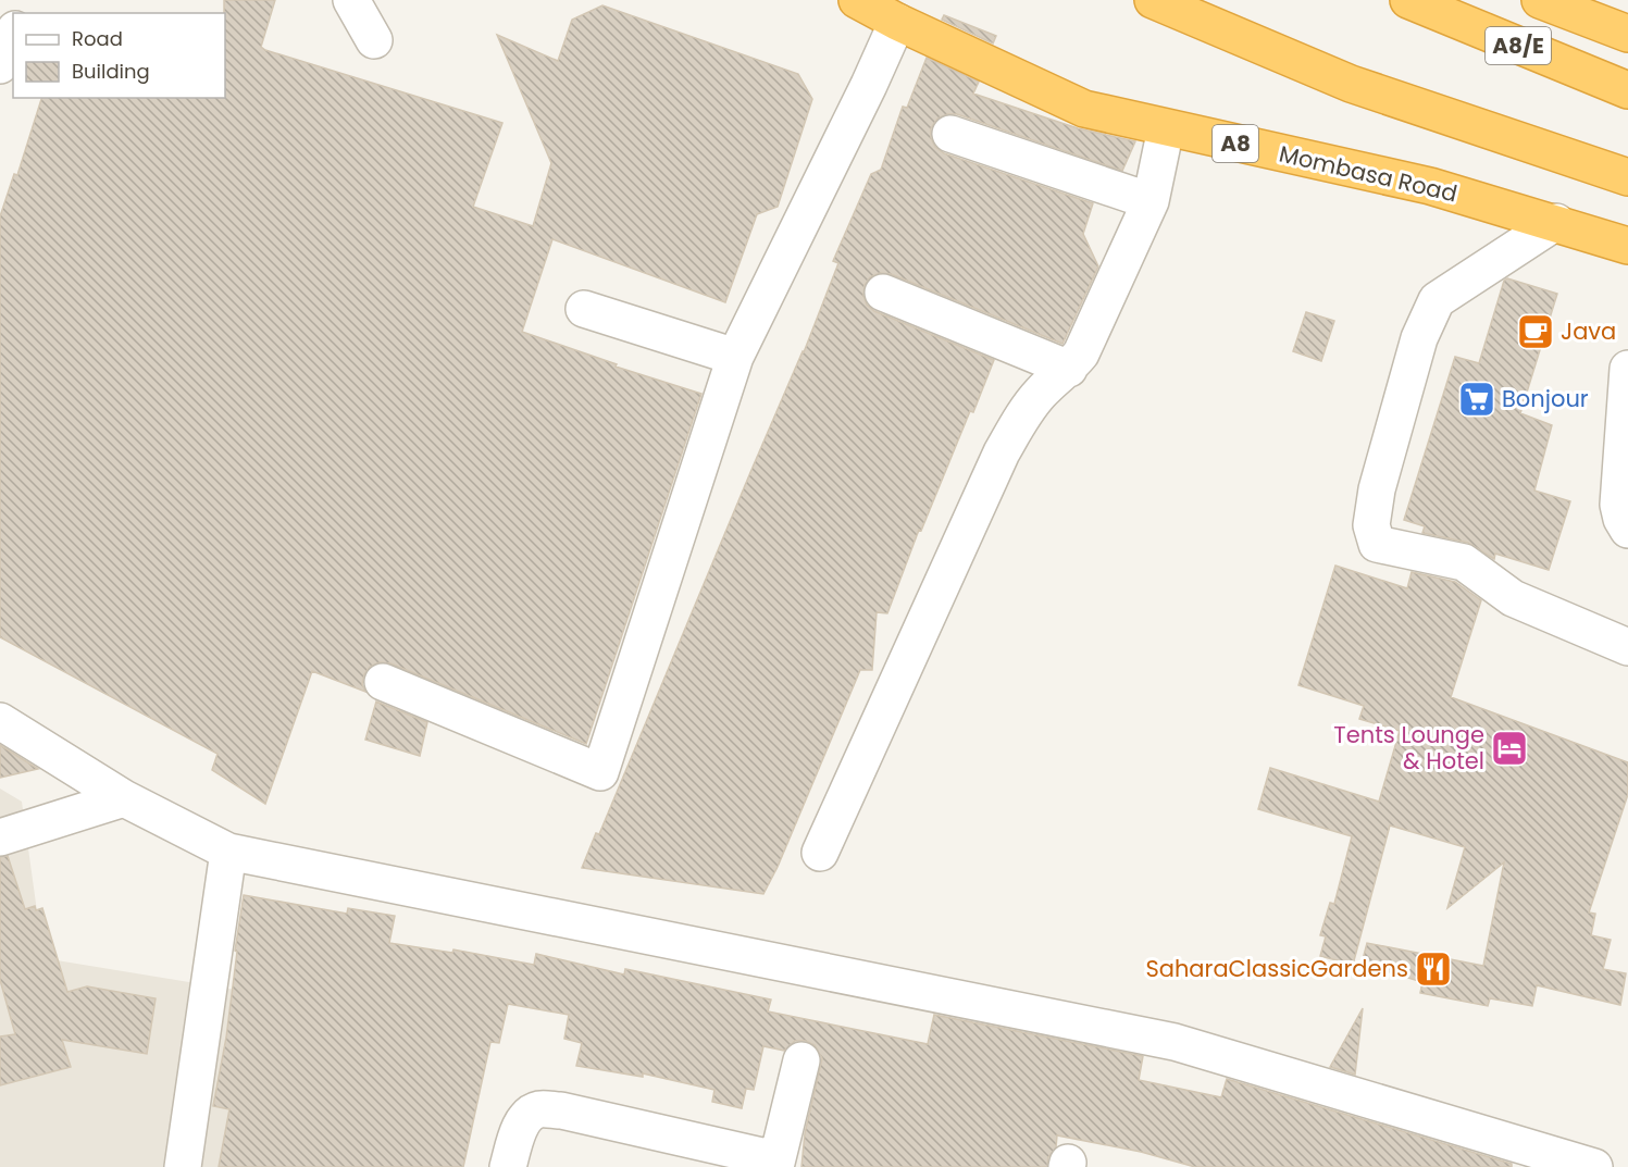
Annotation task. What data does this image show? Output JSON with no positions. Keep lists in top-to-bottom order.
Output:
{
  "streets": {
    "highway": ["A8/E", "A8", "Mombasa Road"]
  },
  "places": {
    "cafe": ["Java"],
    "supermarket": ["Bonjour"],
    "hotel": ["Tents Lounge & Hotel"],
    "restaurant": ["SaharaClassicGardens"]
  },
  "legend": ["Road", "Building"]
}
